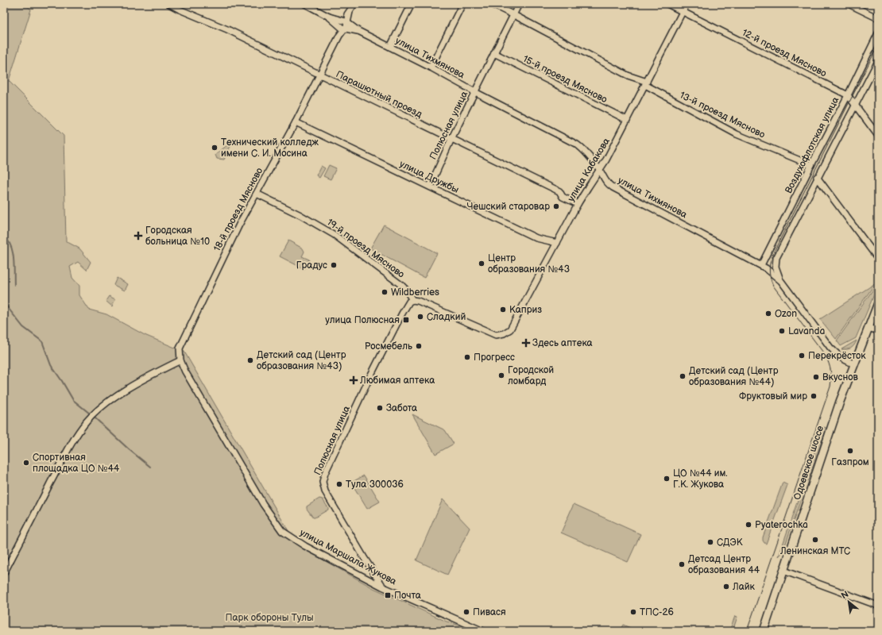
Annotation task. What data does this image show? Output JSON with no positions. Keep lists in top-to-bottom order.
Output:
{
  "streets": {
    "main road": ["Одоевское шоссе"],
    "street": [
      "12-й проезд Мясново",
      "улица Тихмянова",
      "15-й проезд Мясново",
      "Парашютный проезд",
      "13-й проезд Мясново",
      "Полюсная улица",
      "Воздухофлотская улица",
      "улица Кабакова",
      "улица Дружбы",
      "18-й проезд Мясново",
      "19-й проезд Мясново",
      "улица Маршала Жукова"
    ]
  },
  "crossings": [
    ["12-й проезд Мясново", "Воздухофлотская улица"],
    ["12-й проезд Мясново", "улица Кабакова"],
    ["улица Тихмянова", "Полюсная улица"],
    ["улица Тихмянова", "Воздухофлотская улица"],
    ["улица Тихмянова", "улица Кабакова"],
    ["улица Тихмянова", "18-й проезд Мясново"],
    ["улица Тихмянова", "Одоевское шоссе"],
    ["15-й проезд Мясново", "Полюсная улица"],
    ["15-й проезд Мясново", "улица Кабакова"],
    ["Парашютный проезд", "Полюсная улица"],
    ["Парашютный проезд", "улица Кабакова"],
    ["Парашютный проезд", "18-й проезд Мясново"],
    ["13-й проезд Мясново", "Полюсная улица"],
    ["13-й проезд Мясново", "Воздухофлотская улица"],
    ["13-й проезд Мясново", "улица Кабакова"],
    ["Полюсная улица", "улица Кабакова"],
    ["Полюсная улица", "улица Дружбы"],
    ["Полюсная улица", "19-й проезд Мясново"],
    ["Полюсная улица", "улица Маршала Жукова"],
    ["улица Кабакова", "улица Дружбы"],
    ["улица Кабакова", "19-й проезд Мясново"],
    ["улица Дружбы", "18-й проезд Мясново"],
    ["18-й проезд Мясново", "19-й проезд Мясново"],
    ["18-й проезд Мясново", "улица Маршала Жукова"]
  ],
  "parks": ["Парк обороны Тулы"],
  "places": {
    "other": [
      "Технический колледж имени С. И. Мосина",
      "Чешский старовар",
      "Центр образования №43",
      "Градус",
      "Wildberries",
      "Каприз",
      "Ozon",
      "Сладкий",
      "Lavanda",
      "Росмебель",
      "Перекрёсток",
      "Прогресс",
      "Детский сад (Центр образования №43)",
      "Городской ломбард",
      "Детский сад (Центр образования №44)",
      "Вкуснов",
      "Фруктовый мир",
      "Забота",
      "Газпром",
      "Спортивная площадка ЦО №44",
      "ЦО №44 им. Г.К. Жукова",
      "Тула 300036",
      "Pyaterochka",
      "Ленинская МТС",
      "СДЭК",
      "Детсад Центр образования 44",
      "Лайк",
      "Пивася",
      "ТПС-26"
    ],
    "health": ["Городская больница №10", "Здесь аптека", "Любимая аптека"],
    "transit": ["улица Полюсная", "Почта"]
  },
  "north": "top left"
}
